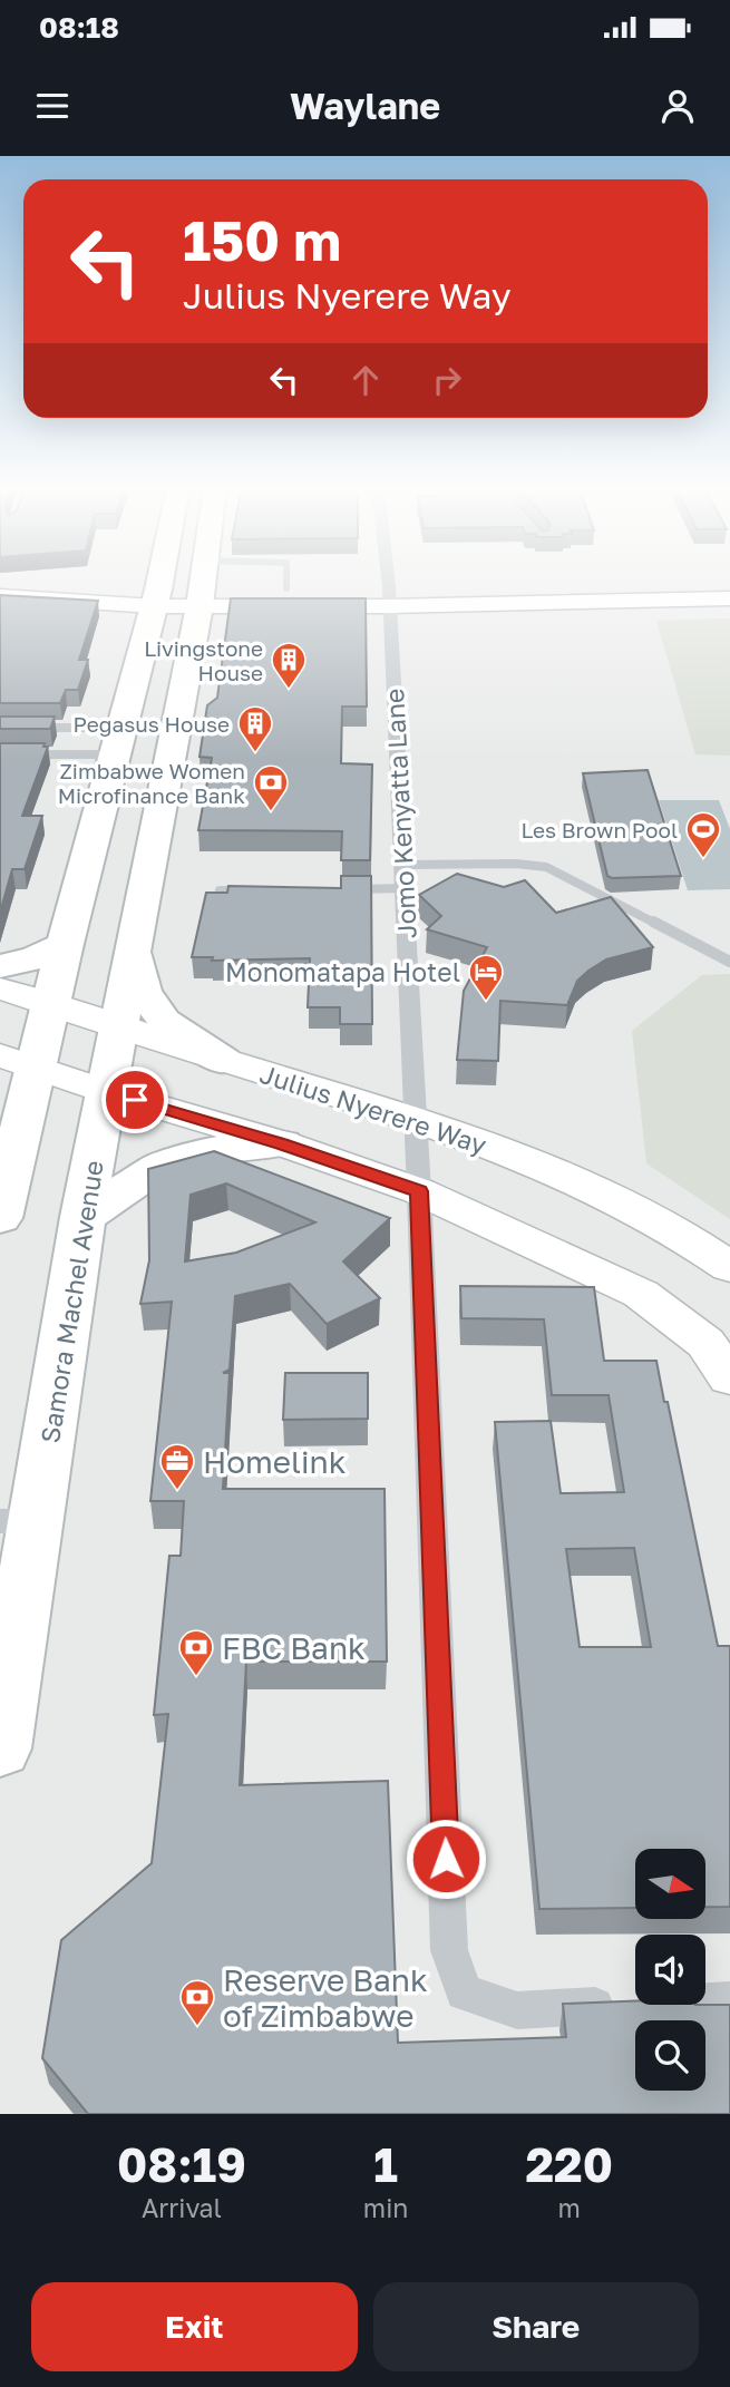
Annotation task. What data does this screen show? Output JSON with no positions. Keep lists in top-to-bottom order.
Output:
{
  "streets": {
    "highway": ["Samora Machel Avenue"],
    "main road": ["Julius Nyerere Way"],
    "street": ["Jomo Kenyatta Lane"]
  },
  "crossings": [
    ["Jomo Kenyatta Lane", "Julius Nyerere Way"],
    ["Julius Nyerere Way", "Samora Machel Avenue"]
  ],
  "places": {
    "building": ["Livingstone House", "Pegasus House"],
    "bank": ["Zimbabwe Women Microfinance Bank", "FBC Bank", "Reserve Bank of Zimbabwe"],
    "sports": ["Les Brown Pool"],
    "hotel": ["Monomatapa Hotel"],
    "office": ["Homelink"]
  },
  "north": "right",
  "page": {
    "status": "08:18",
    "header": "Waylane",
    "turn": ["150 m", "Julius Nyerere Way"],
    "eta": [
      "08:19",
      "Arrival",
      "1",
      "min",
      "220",
      "m"
    ],
    "buttons": ["Exit", "Share"]
  }
}
